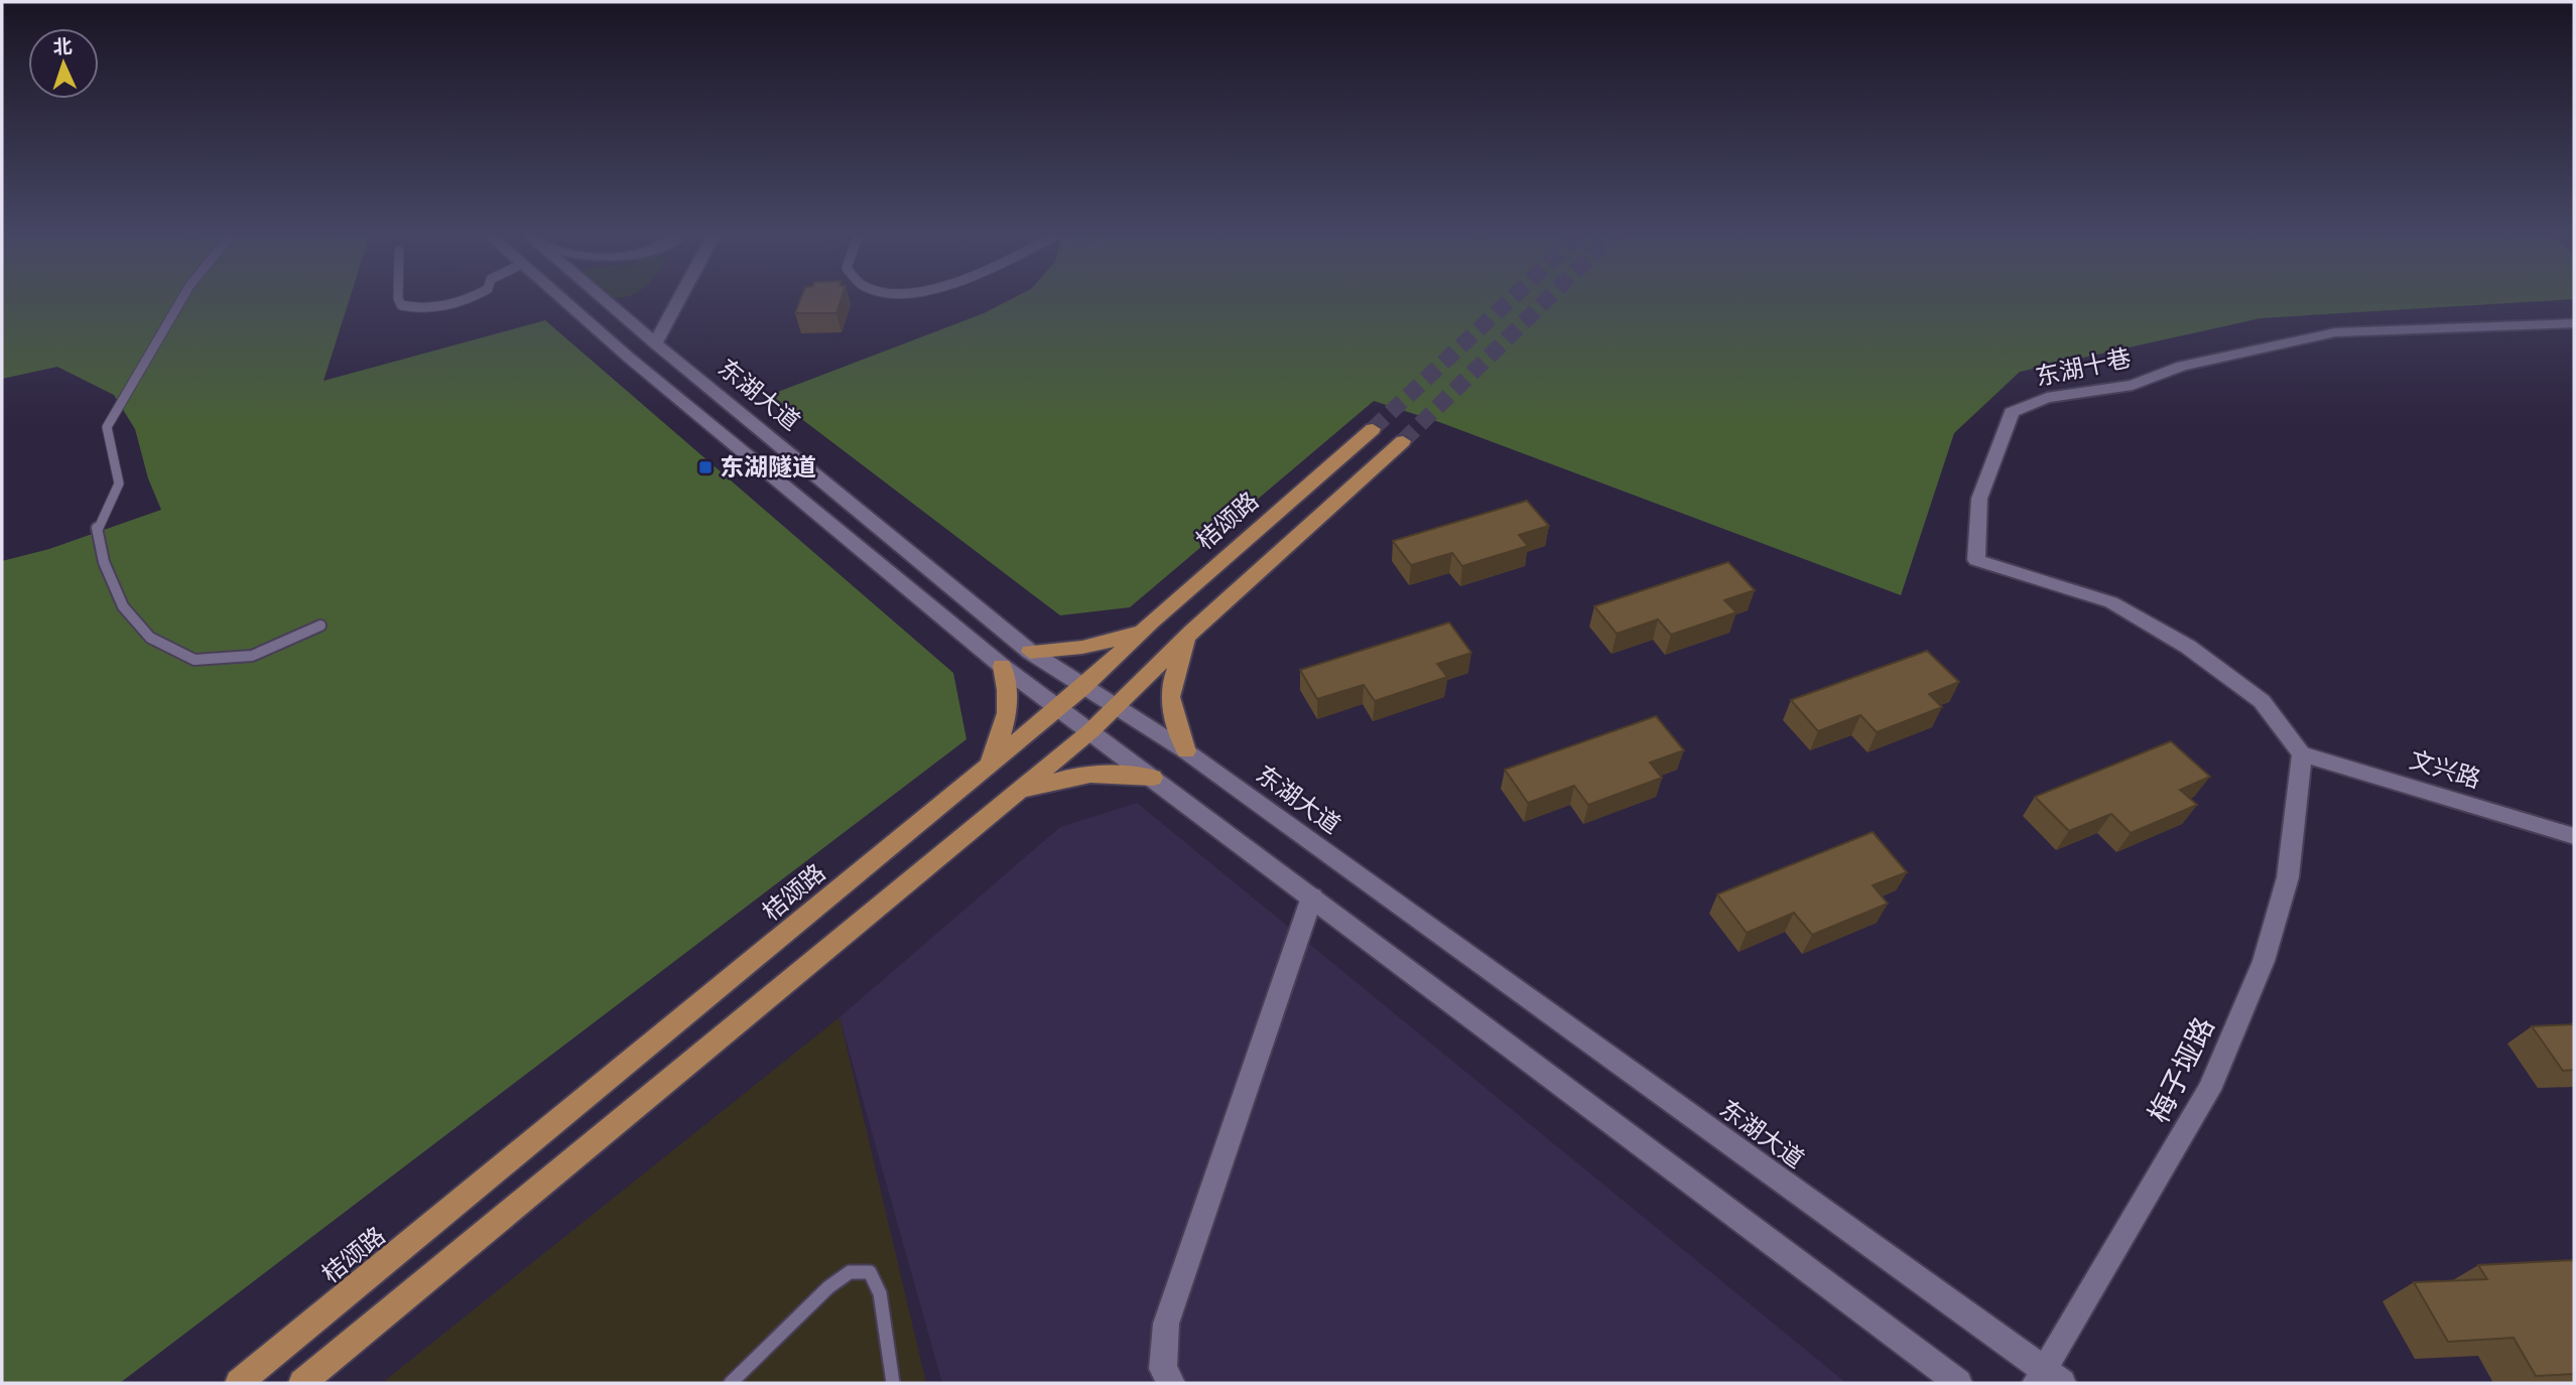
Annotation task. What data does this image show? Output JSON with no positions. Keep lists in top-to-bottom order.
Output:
{
  "streets": {
    "main road": [
      "东湖十巷",
      "东湖大道",
      "桔颂路",
      "文兴路",
      "梅子垭路"
    ]
  },
  "crossings": [
    ["东湖十巷", "文兴路"],
    ["东湖十巷", "梅子垭路"],
    ["东湖大道", "桔颂路"],
    ["东湖大道", "梅子垭路"],
    ["文兴路", "梅子垭路"]
  ],
  "places": {
    "transit": ["东湖隧道"]
  },
  "north": "top"
}
